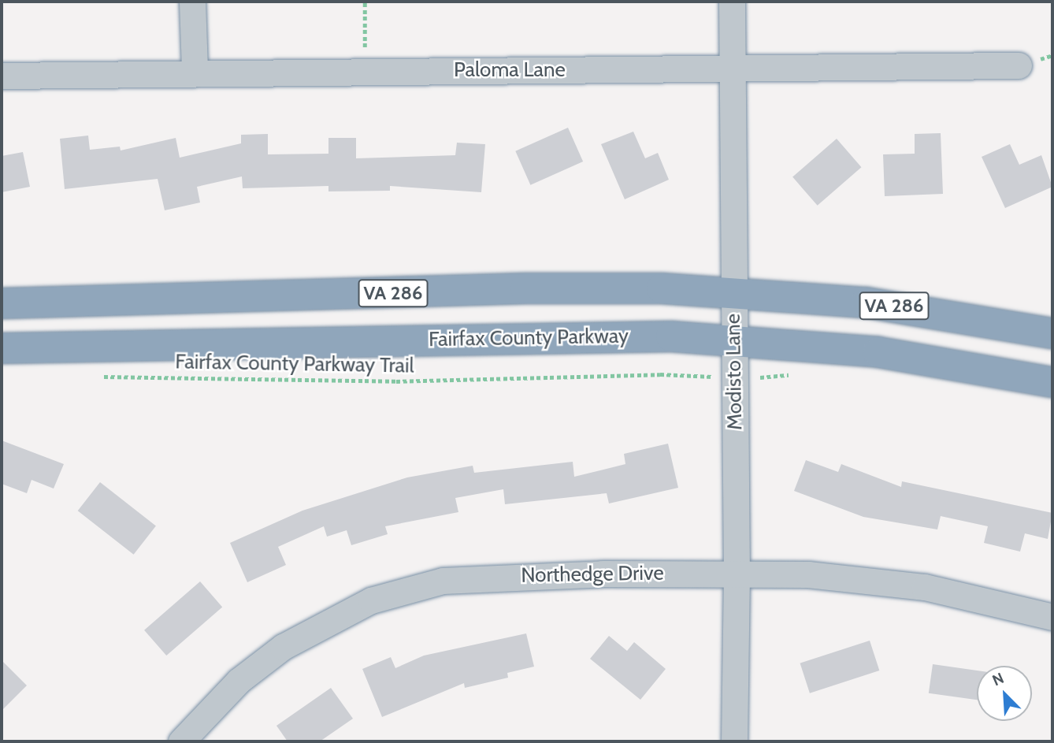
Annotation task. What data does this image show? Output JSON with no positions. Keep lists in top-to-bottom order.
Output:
{
  "streets": {
    "highway": ["VA 286", "Fairfax County Parkway"],
    "street": ["Paloma Lane", "Modisto Lane", "Northedge Drive"],
    "path": ["Fairfax County Parkway Trail"]
  },
  "crossings": [
    ["Paloma Lane", "Modisto Lane"],
    ["VA 286", "Modisto Lane"],
    ["Fairfax County Parkway", "Modisto Lane"],
    ["Modisto Lane", "Northedge Drive"]
  ],
  "north": "top left"
}
